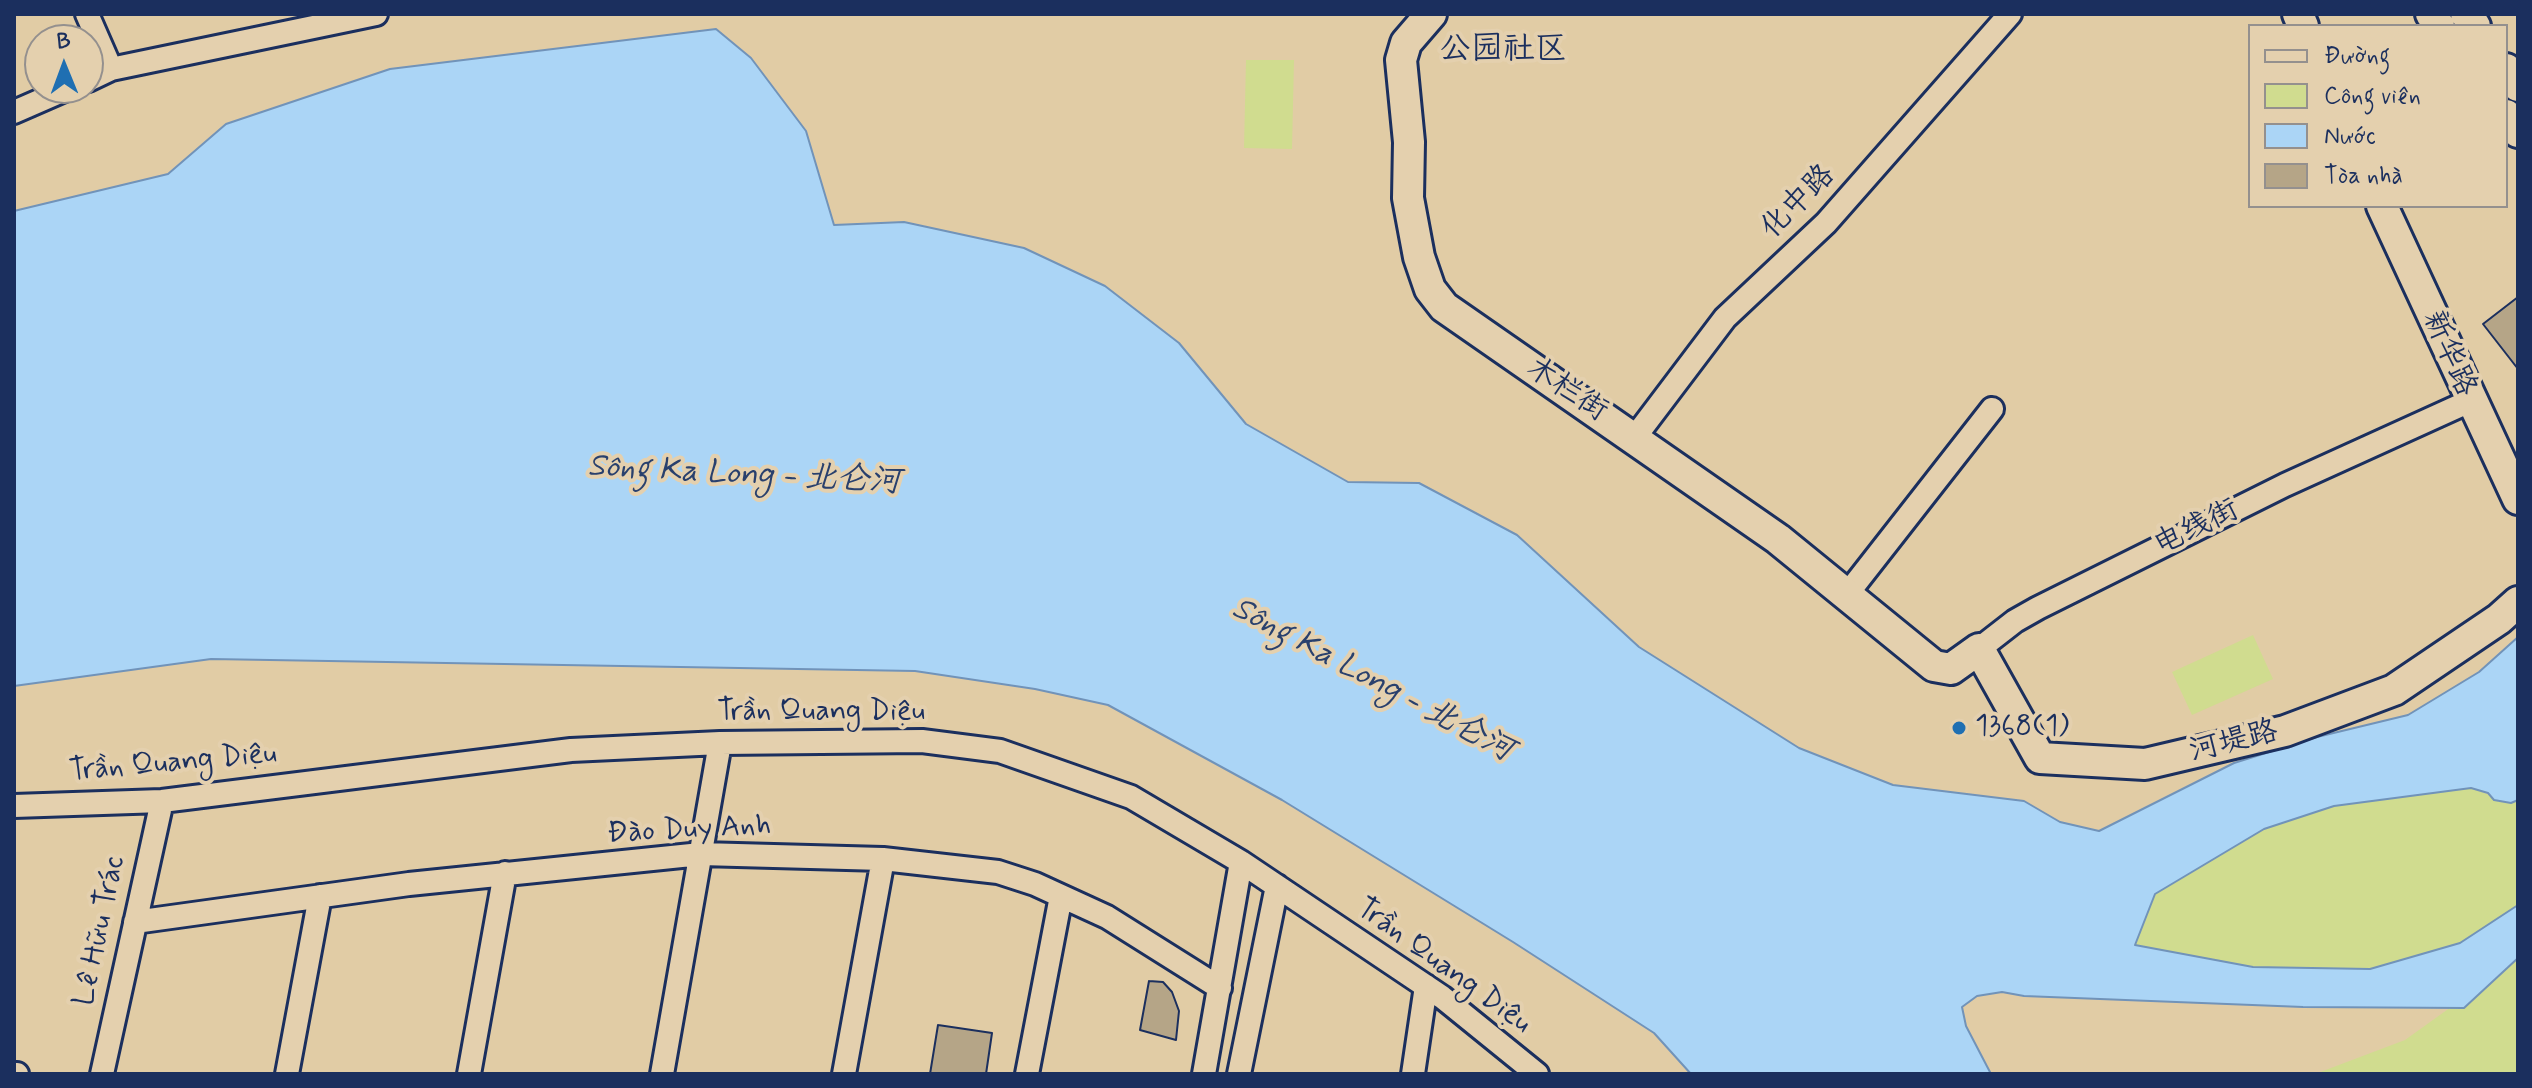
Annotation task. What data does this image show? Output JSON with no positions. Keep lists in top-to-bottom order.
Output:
{
  "streets": {
    "street": [
      "化中路",
      "新华路",
      "木栏街",
      "电线街",
      "Trần Quang Diệu",
      "河堤路",
      "Đào Duy Anh",
      "Lê Hữu Trác"
    ]
  },
  "crossings": [
    ["化中路", "木栏街"],
    ["新华路", "电线街"],
    ["木栏街", "电线街"],
    ["电线街", "河堤路"],
    ["Trần Quang Diệu", "Lê Hữu Trác"],
    ["Đào Duy Anh", "Lê Hữu Trác"]
  ],
  "districts": ["公园社区"],
  "water": ["Sông Ka Long - 北仑河"],
  "places": ["1368(1)"],
  "legend": [
    "Đường",
    "Công viên",
    "Nước",
    "Tòa nhà"
  ],
  "north": "top"
}
